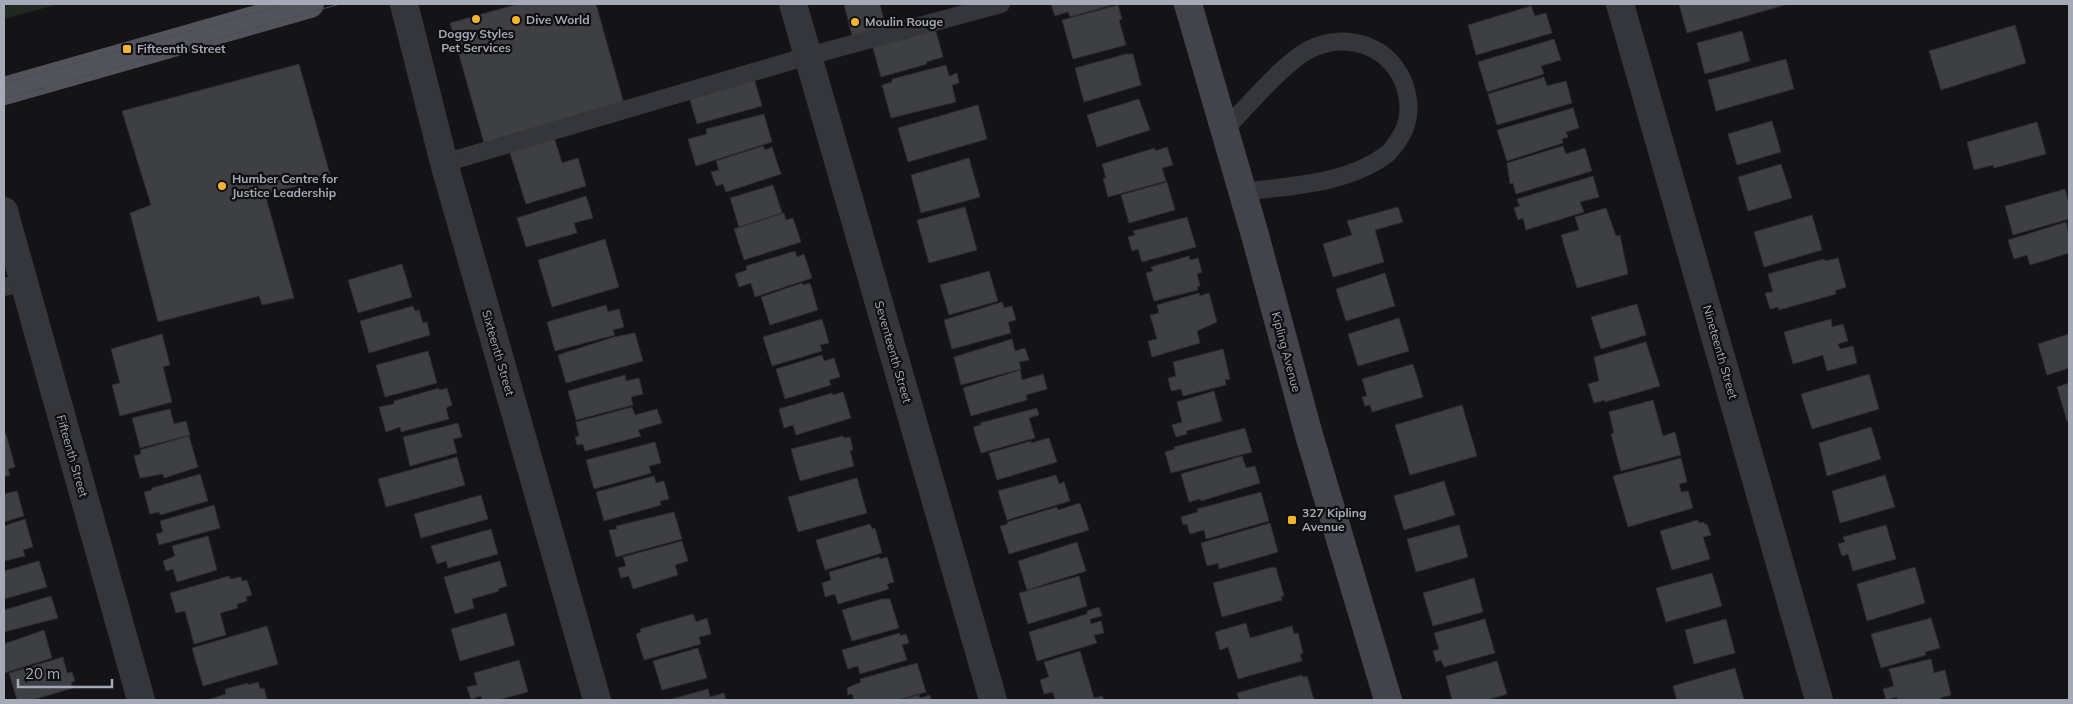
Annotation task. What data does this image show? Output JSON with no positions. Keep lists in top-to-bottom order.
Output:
{
  "streets": {
    "main road": ["Kipling Avenue"],
    "street": [
      "Seventeenth Street",
      "Nineteenth Street",
      "Sixteenth Street",
      "Fifteenth Street"
    ]
  },
  "places": {
    "other": [
      "Doggy Styles Pet Services",
      "Dive World",
      "Moulin Rouge",
      "Humber Centre for Justice Leadership"
    ],
    "transit": ["Fifteenth Street", "327 Kipling Avenue"]
  },
  "scale_bar": "20 m"
}
